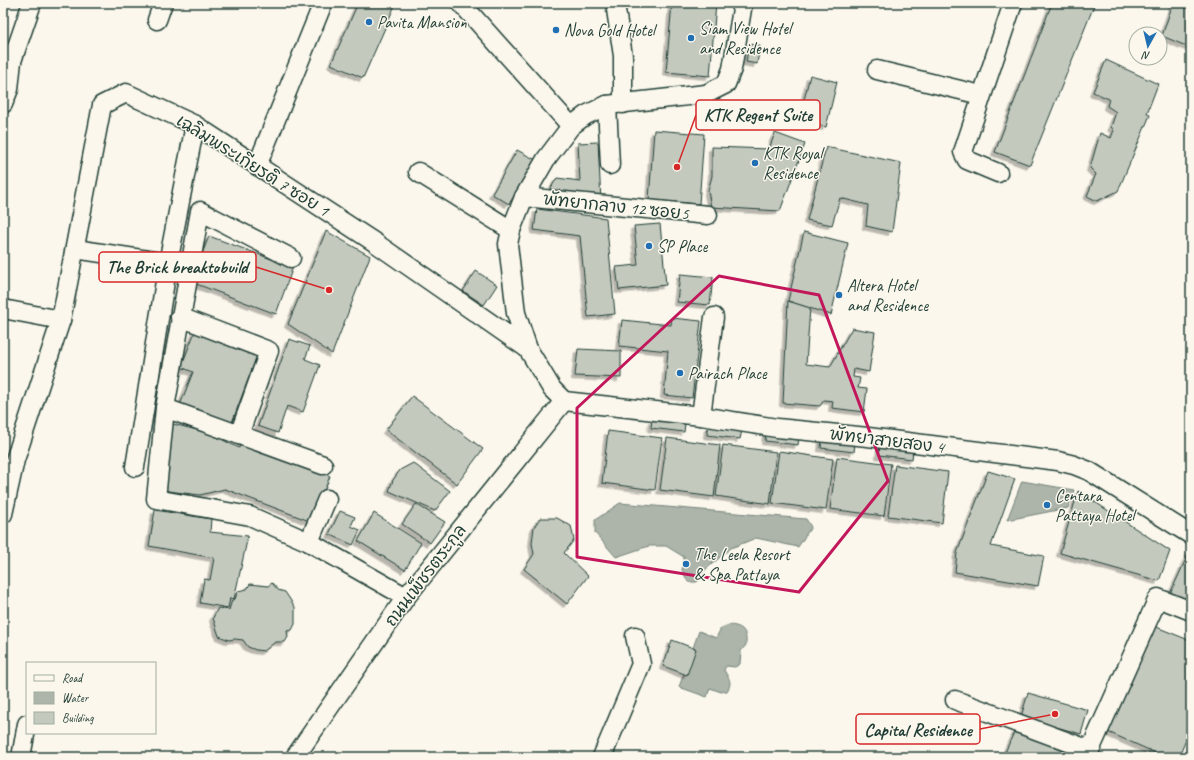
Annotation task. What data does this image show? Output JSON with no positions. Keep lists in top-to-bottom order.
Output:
{
  "streets": {
    "street": [
      "เฉลิมพระเกียรติ 7 ซอย 1",
      "พัทยากลาง 12 ซอย5",
      "พัทยาสายสอง 4",
      "ถนนเพ็ชรตระกูล"
    ]
  },
  "crossings": [
    ["พัทยาสายสอง 4", "ถนนเพ็ชรตระกูล"]
  ],
  "places": [
    "Pavita Mansion",
    "Nova Gold Hotel",
    "Siam View Hotel and Residence",
    "KTK Royal Residence",
    "KTK Regent Suite",
    "SP Place",
    "The Brick breaktobuild",
    "Altera Hotel and Residence",
    "Pairach Place",
    "Centara Pattaya Hotel",
    "The Leela Resort & Spa Pattaya",
    "Capital Residence"
  ],
  "legend": ["Road", "Water", "Building"],
  "north": "bottom"
}
